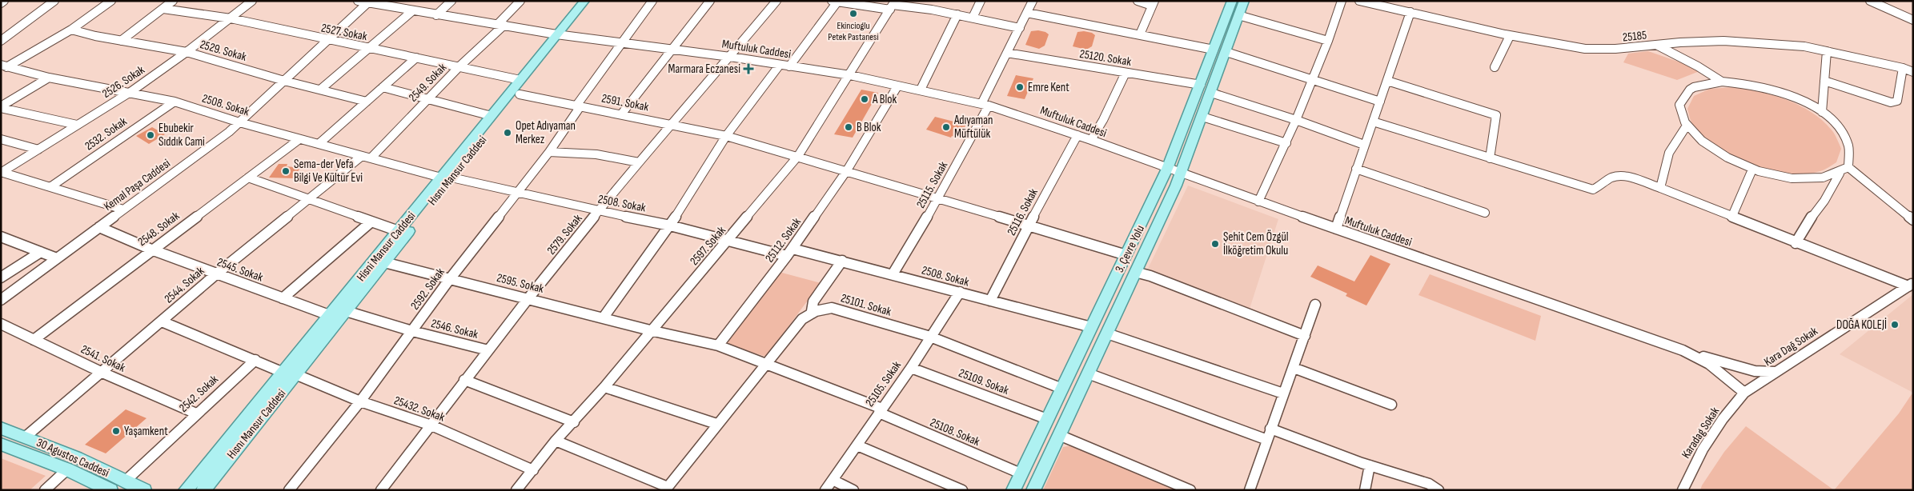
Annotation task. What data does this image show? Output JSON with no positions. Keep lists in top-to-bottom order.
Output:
{
  "streets": {
    "main road": [
      "Hısnı Mansur Caddesi",
      "Hisni Mansur Caddesi",
      "3. Çevre Yolu",
      "30 Agustos Caddesi"
    ],
    "street": [
      "2527. Sokak",
      "25185",
      "Muftuluk Caddesi",
      "2529. Sokak",
      "25120. Sokak",
      "2526. Sokak",
      "2549. Sokak",
      "2591. Sokak",
      "2508. Sokak",
      "2532. Sokak",
      "Kemal Paşa Caddesi",
      "25115. Sokak",
      "25116. Sokak",
      "2548. Sokak",
      "2579. Sokak",
      "25112. Sokak",
      "2597. Sokak",
      "2545. Sokak",
      "2595. Sokak",
      "2544. Sokak",
      "2592. Sokak",
      "25101. Sokak",
      "2546. Sokak",
      "Kara Dağ Sokak",
      "2541. Sokak",
      "25109. Sokak",
      "25105. Sokak",
      "2542. Sokak",
      "25432. Sokak",
      "25108. Sokak",
      "Karadag Sokak"
    ]
  },
  "crossings": [
    ["2527. Sokak", "2526. Sokak"],
    ["2527. Sokak", "2549. Sokak"],
    ["2527. Sokak", "Kemal Paşa Caddesi"],
    ["2527. Sokak", "Hisni Mansur Caddesi"],
    ["Muftuluk Caddesi", "2549. Sokak"],
    ["Muftuluk Caddesi", "Hısnı Mansur Caddesi"],
    ["Muftuluk Caddesi", "Kemal Paşa Caddesi"],
    ["Muftuluk Caddesi", "25115. Sokak"],
    ["Muftuluk Caddesi", "25116. Sokak"],
    ["Muftuluk Caddesi", "2579. Sokak"],
    ["Muftuluk Caddesi", "25112. Sokak"],
    ["Muftuluk Caddesi", "2597. Sokak"],
    ["Muftuluk Caddesi", "Hisni Mansur Caddesi"],
    ["Muftuluk Caddesi", "3. Çevre Yolu"],
    ["Muftuluk Caddesi", "2592. Sokak"],
    ["Muftuluk Caddesi", "Kara Dağ Sokak"],
    ["Muftuluk Caddesi", "Karadag Sokak"],
    ["2529. Sokak", "2526. Sokak"],
    ["2529. Sokak", "Kemal Paşa Caddesi"],
    ["25120. Sokak", "3. Çevre Yolu"],
    ["2526. Sokak", "2508. Sokak"],
    ["2549. Sokak", "2508. Sokak"],
    ["2549. Sokak", "2544. Sokak"],
    ["2591. Sokak", "Hısnı Mansur Caddesi"],
    ["2591. Sokak", "25115. Sokak"],
    ["2591. Sokak", "25116. Sokak"],
    ["2591. Sokak", "2579. Sokak"],
    ["2591. Sokak", "25112. Sokak"],
    ["2591. Sokak", "2597. Sokak"],
    ["2591. Sokak", "3. Çevre Yolu"],
    ["2591. Sokak", "2592. Sokak"],
    ["2508. Sokak", "2532. Sokak"],
    ["2508. Sokak", "Hısnı Mansur Caddesi"],
    ["2508. Sokak", "Kemal Paşa Caddesi"],
    ["2508. Sokak", "25115. Sokak"],
    ["2508. Sokak", "25116. Sokak"],
    ["2508. Sokak", "2548. Sokak"],
    ["2508. Sokak", "2579. Sokak"],
    ["2508. Sokak", "25112. Sokak"],
    ["2508. Sokak", "2597. Sokak"],
    ["2508. Sokak", "Hisni Mansur Caddesi"],
    ["2508. Sokak", "3. Çevre Yolu"],
    ["2508. Sokak", "2544. Sokak"],
    ["2508. Sokak", "2592. Sokak"],
    ["2508. Sokak", "25105. Sokak"],
    ["Hısnı Mansur Caddesi", "Hisni Mansur Caddesi"],
    ["Hısnı Mansur Caddesi", "2595. Sokak"],
    ["Hısnı Mansur Caddesi", "2546. Sokak"],
    ["Hısnı Mansur Caddesi", "25432. Sokak"],
    ["Kemal Paşa Caddesi", "2545. Sokak"],
    ["2548. Sokak", "2545. Sokak"],
    ["2548. Sokak", "2541. Sokak"],
    ["2579. Sokak", "2595. Sokak"],
    ["2579. Sokak", "2546. Sokak"],
    ["2579. Sokak", "25432. Sokak"],
    ["25112. Sokak", "25108. Sokak"],
    ["2597. Sokak", "2595. Sokak"],
    ["2597. Sokak", "25432. Sokak"],
    ["Hisni Mansur Caddesi", "2545. Sokak"],
    ["Hisni Mansur Caddesi", "25432. Sokak"],
    ["3. Çevre Yolu", "25101. Sokak"],
    ["3. Çevre Yolu", "25109. Sokak"],
    ["3. Çevre Yolu", "25108. Sokak"],
    ["2545. Sokak", "2544. Sokak"],
    ["2595. Sokak", "2592. Sokak"],
    ["2544. Sokak", "2541. Sokak"],
    ["2544. Sokak", "25432. Sokak"],
    ["2544. Sokak", "30 Agustos Caddesi"],
    ["2592. Sokak", "2546. Sokak"],
    ["2592. Sokak", "25432. Sokak"],
    ["25101. Sokak", "25105. Sokak"],
    ["Kara Dağ Sokak", "Karadag Sokak"],
    ["2541. Sokak", "2542. Sokak"],
    ["25109. Sokak", "25105. Sokak"],
    ["25105. Sokak", "25108. Sokak"],
    ["2542. Sokak", "25432. Sokak"],
    ["2542. Sokak", "30 Agustos Caddesi"]
  ],
  "places": {
    "other": [
      "Ekincioglu Petek Pastanesi",
      "Emre Kent",
      "A Blok",
      "B Blok",
      "Adıyaman Müftülük",
      "Opet Adıyaman Merkez",
      "Ebubekir Sıddık Cami",
      "Sema-der Vefa Bilgi Ve Kültür Evi",
      "Şehit Cem Özgül İlköğretim Okulu",
      "DOĞA KOLEJİ",
      "Yaşamkent"
    ],
    "health": ["Marmara Eczanesi"]
  }
}
